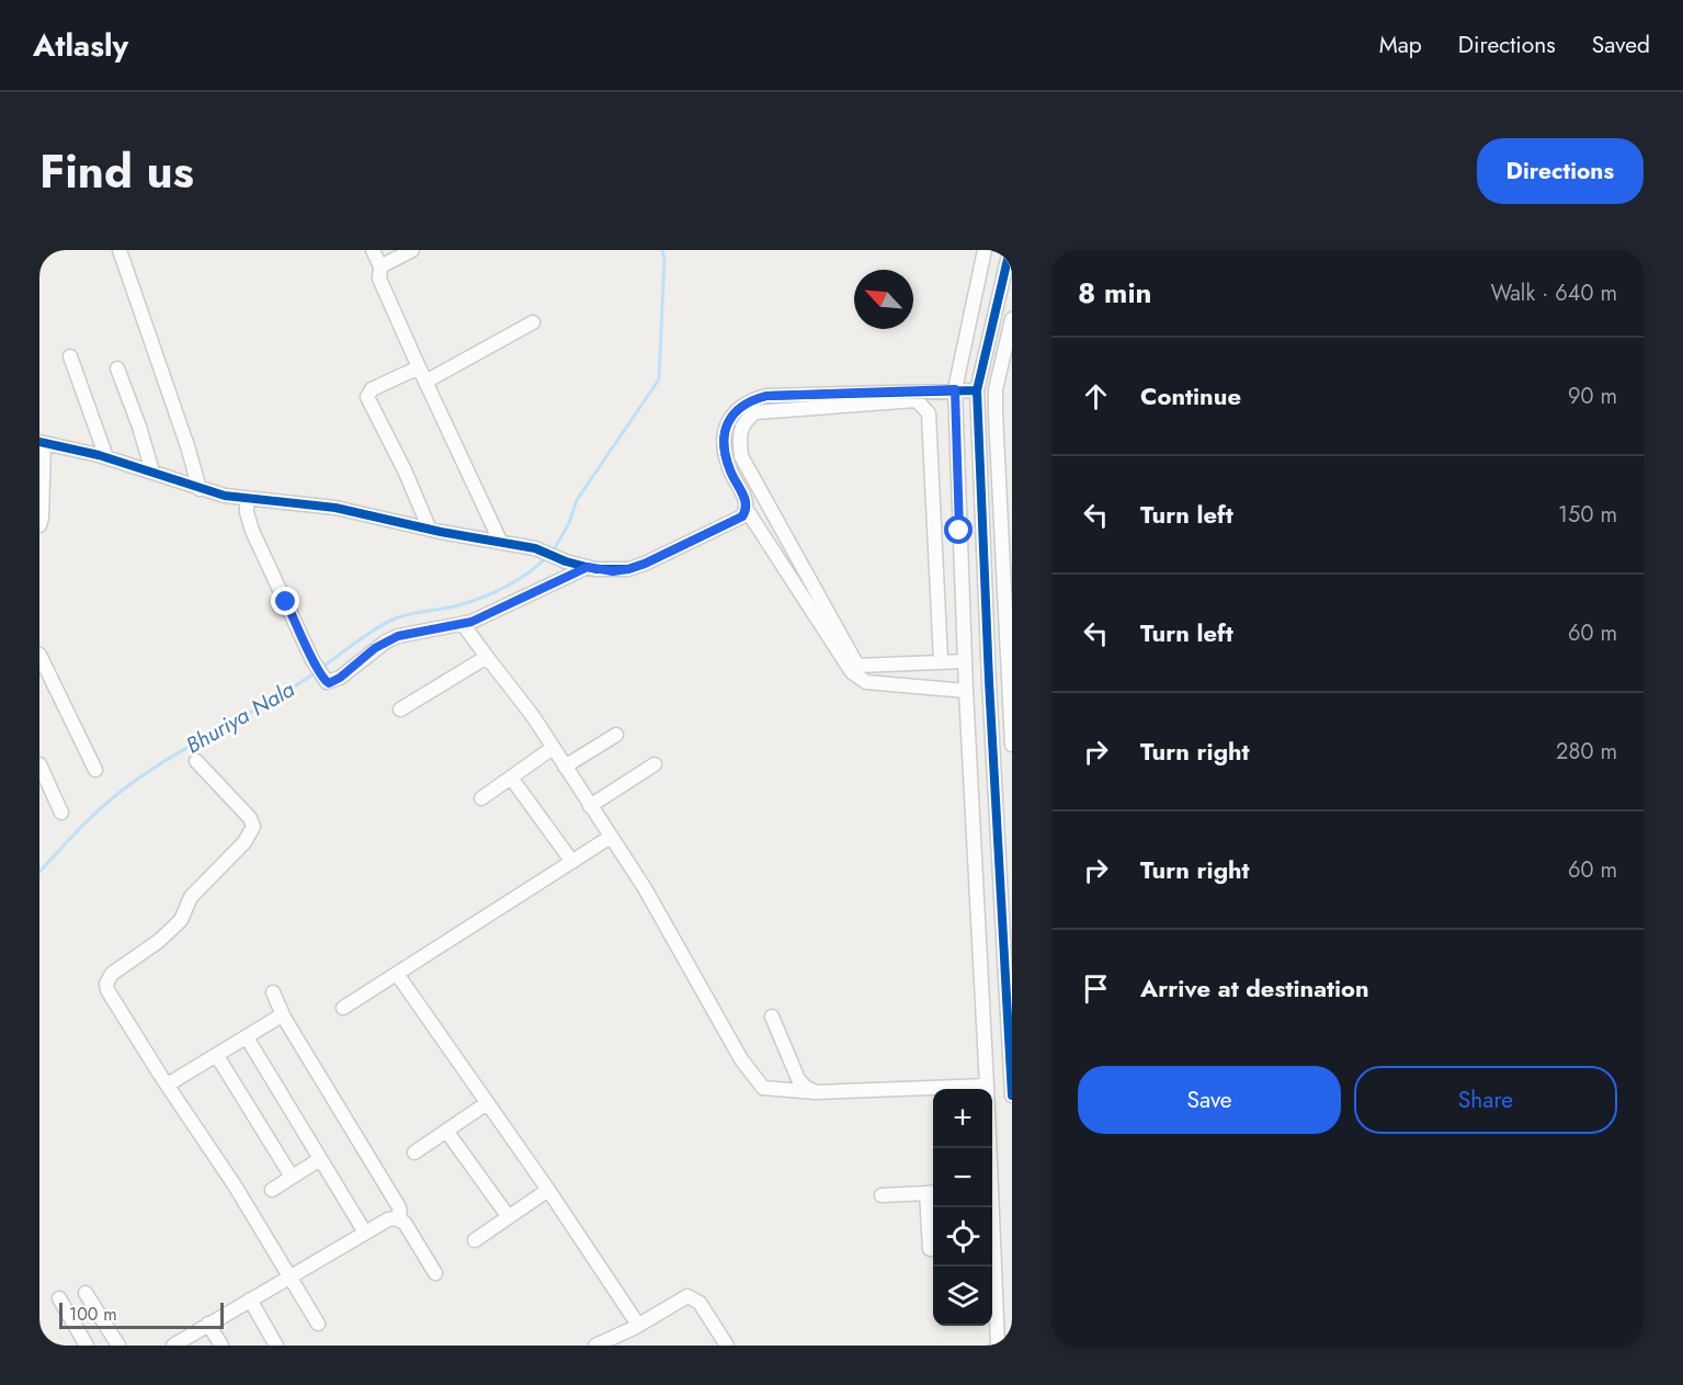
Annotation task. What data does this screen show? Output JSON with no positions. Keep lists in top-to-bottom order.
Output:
{
  "water": ["Bhuriya Nala"],
  "scale_bar": "100 m",
  "north": "top left",
  "page": {
    "header": "Atlasly",
    "nav": ["Map", "Directions", "Saved"],
    "title": "Find us",
    "buttons": [
      "Directions",
      ["Save", "Share"]
    ],
    "heading": ["8 min", "Walk · 640 m"],
    "list": [
      ["Continue", "90 m"],
      ["Turn left", "150 m"],
      ["Turn left", "60 m"],
      ["Turn right", "280 m"],
      ["Turn right", "60 m"],
      "Arrive at destination"
    ],
    "map_buttons": ["+", "−"],
    "scale": "100 m"
  }
}
